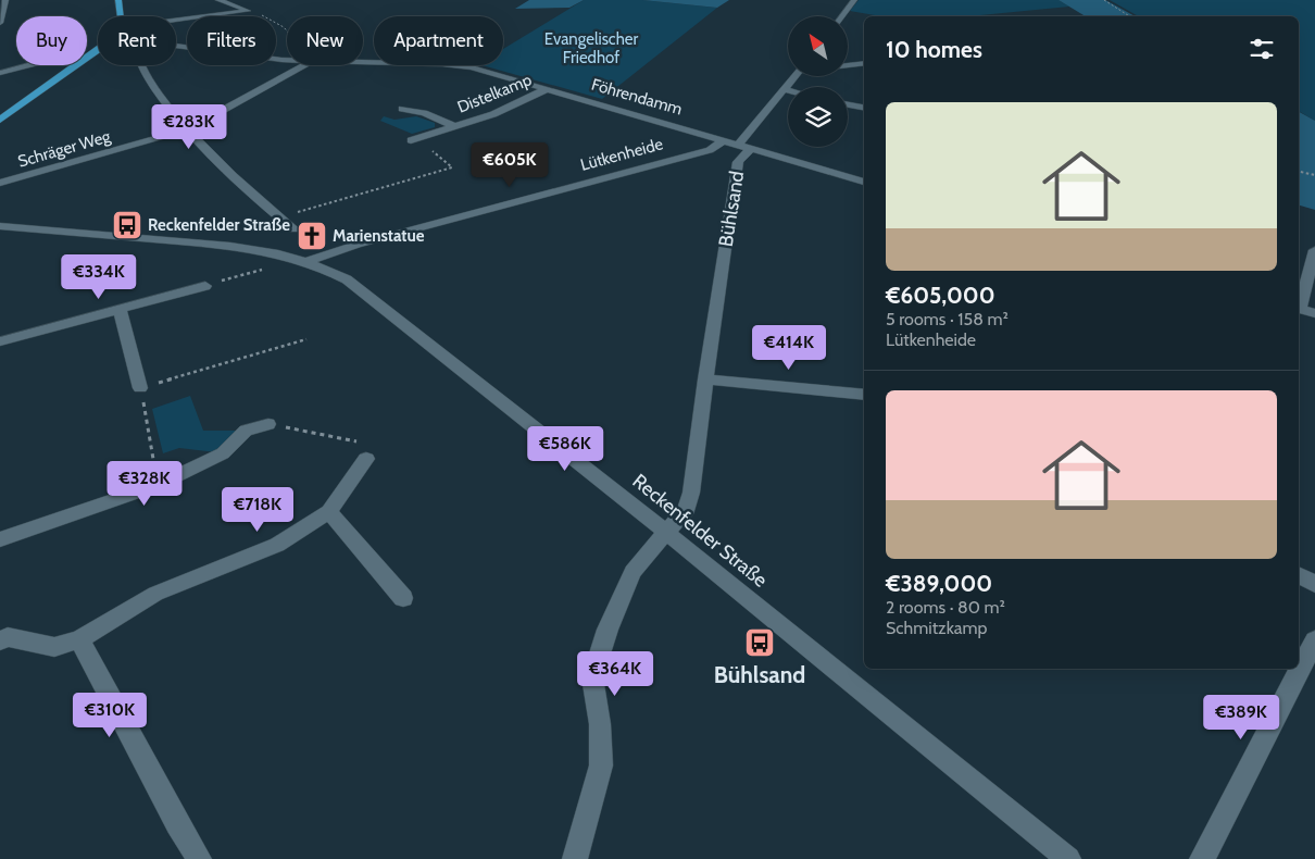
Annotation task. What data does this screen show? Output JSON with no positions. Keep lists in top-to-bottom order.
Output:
{
  "streets": {
    "street": [
      "Distelkamp",
      "Föhrendamm",
      "Schräger Weg",
      "Lütkenheide",
      "Bühlsand",
      "Reckenfelder Straße"
    ]
  },
  "crossings": [
    ["Distelkamp", "Föhrendamm"],
    ["Föhrendamm", "Lütkenheide"],
    ["Föhrendamm", "Bühlsand"],
    ["Lütkenheide", "Reckenfelder Straße"],
    ["Bühlsand", "Reckenfelder Straße"]
  ],
  "parks": ["Evangelischer Friedhof"],
  "places": {
    "bus stop": ["Reckenfelder Straße", "Bühlsand"],
    "church": ["Marienstatue"]
  },
  "north": "top left",
  "page": {
    "chip": [
      "Buy",
      "Rent",
      "Filters",
      "New",
      "Apartment"
    ],
    "heading": "10 homes",
    "list": [
      {
        "name": "€605,000",
        "note": "5 rooms · 158 m² · Lütkenheide"
      },
      {
        "name": "€389,000",
        "note": "2 rooms · 80 m² · Schmitzkamp"
      }
    ],
    "price": [
      "€283K",
      "€605K",
      "€334K",
      "€414K",
      "€586K",
      "€328K",
      "€718K",
      "€364K",
      "€310K",
      "€389K"
    ]
  }
}
